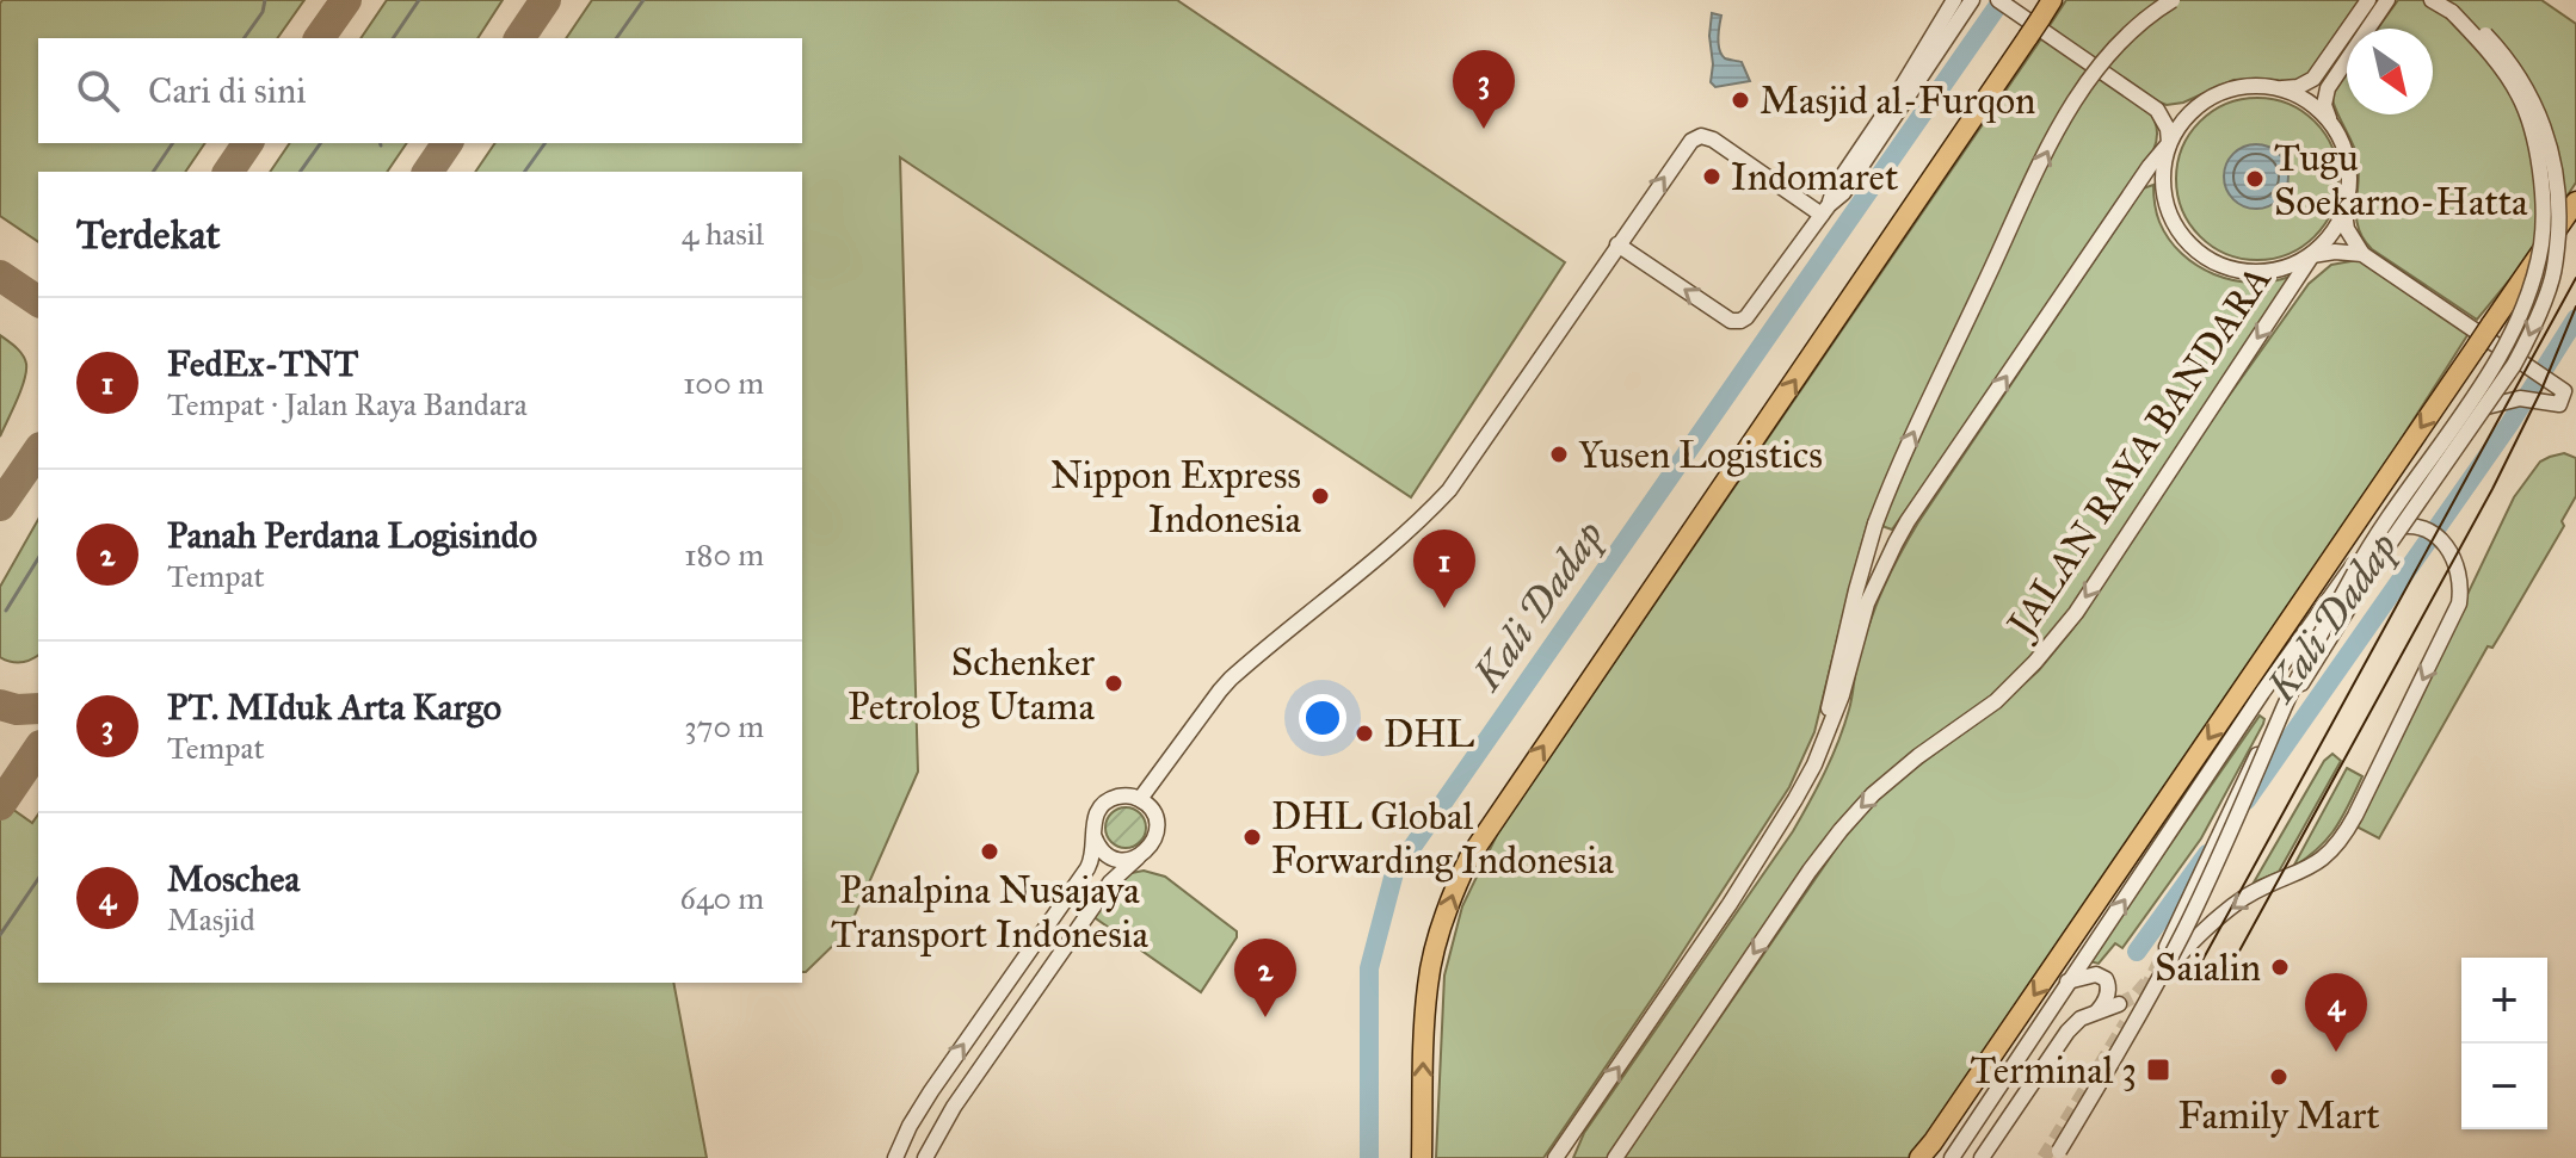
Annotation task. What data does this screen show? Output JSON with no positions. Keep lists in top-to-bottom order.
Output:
{
  "streets": {
    "street": ["JALAN RAYA BANDARA"]
  },
  "water": ["Kali Dadap"],
  "places": {
    "other": [
      "Masjid al-Furqon",
      "Indomaret",
      "Tugu Soekarno-Hatta",
      "Yusen Logistics",
      "Nippon Express Indonesia",
      "Schenker Petrolog Utama",
      "DHL",
      "DHL Global Forwarding Indonesia",
      "Panalpina Nusajaya Transport Indonesia",
      "Saialin",
      "Family Mart"
    ],
    "transit": ["Terminal 3"]
  },
  "north": "bottom right",
  "page": {
    "search": "Cari di sini",
    "pins": [
      "3",
      "1",
      "2",
      "4"
    ],
    "heading": ["Terdekat", "4 hasil"],
    "list": [
      {
        "mark": "1",
        "name": "FedEx-TNT",
        "note": "Tempat · Jalan Raya Bandara",
        "value": "100 m"
      },
      {
        "mark": "2",
        "name": "Panah Perdana Logisindo",
        "note": "Tempat",
        "value": "180 m"
      },
      {
        "mark": "3",
        "name": "PT. MIduk Arta Kargo",
        "note": "Tempat",
        "value": "370 m"
      },
      {
        "mark": "4",
        "name": "Moschea",
        "note": "Masjid",
        "value": "640 m"
      }
    ],
    "map_buttons": ["+", "−"]
  }
}
